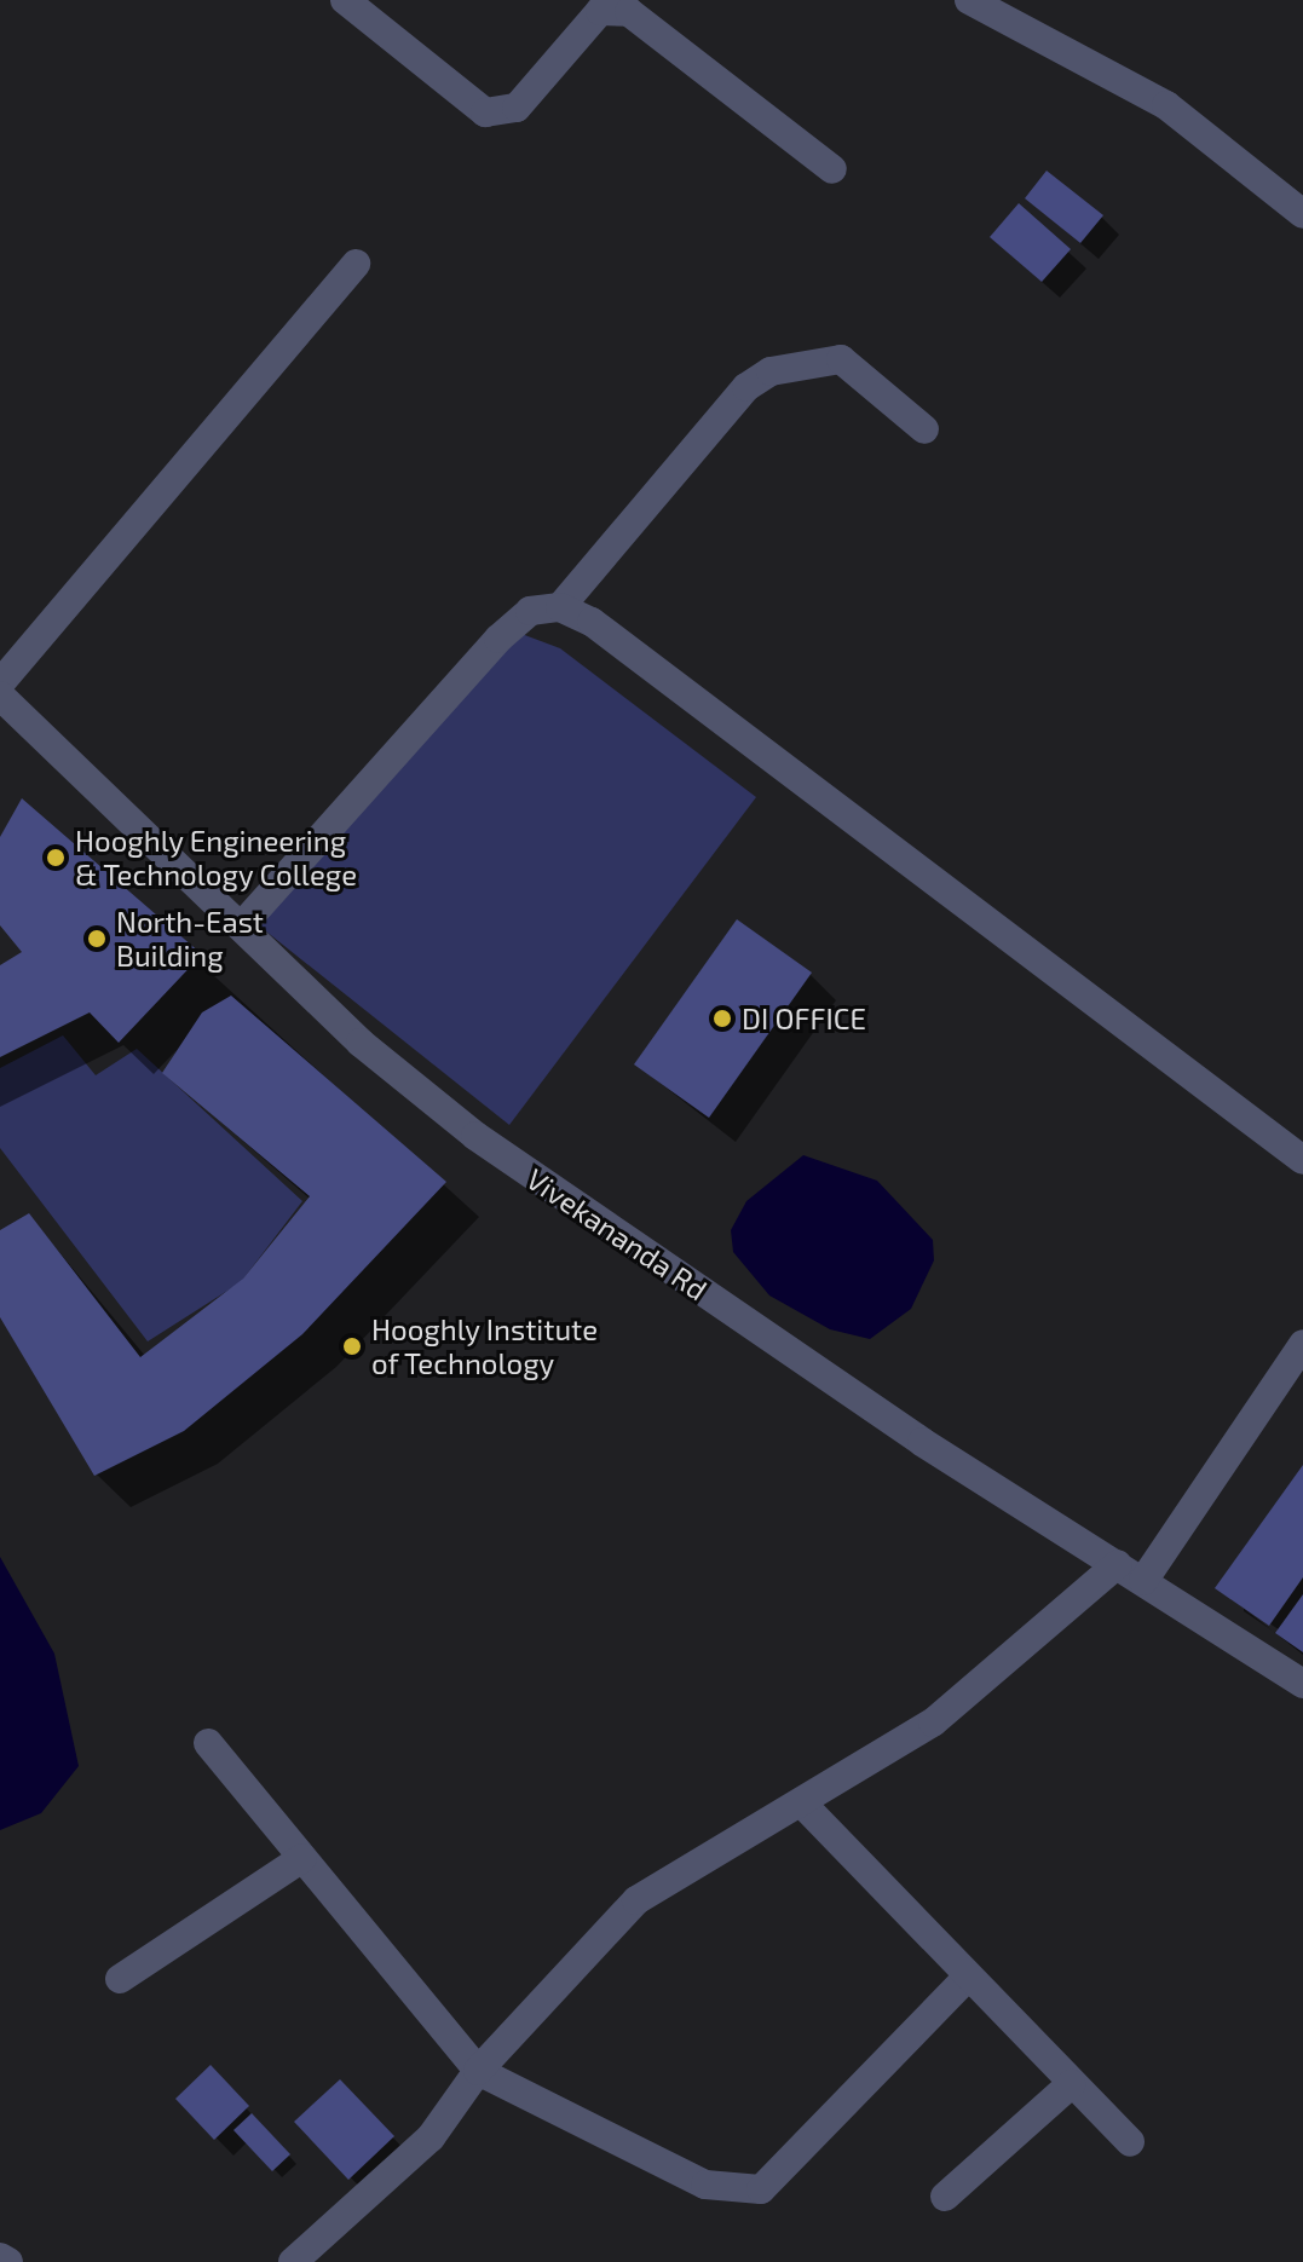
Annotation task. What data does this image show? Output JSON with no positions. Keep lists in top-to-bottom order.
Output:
{
  "streets": {
    "street": ["Vivekananda Rd"]
  },
  "places": [
    "Hooghly Engineering & Technology College",
    "North-East Building",
    "DI OFFICE",
    "Hooghly Institute of Technology"
  ]
}
